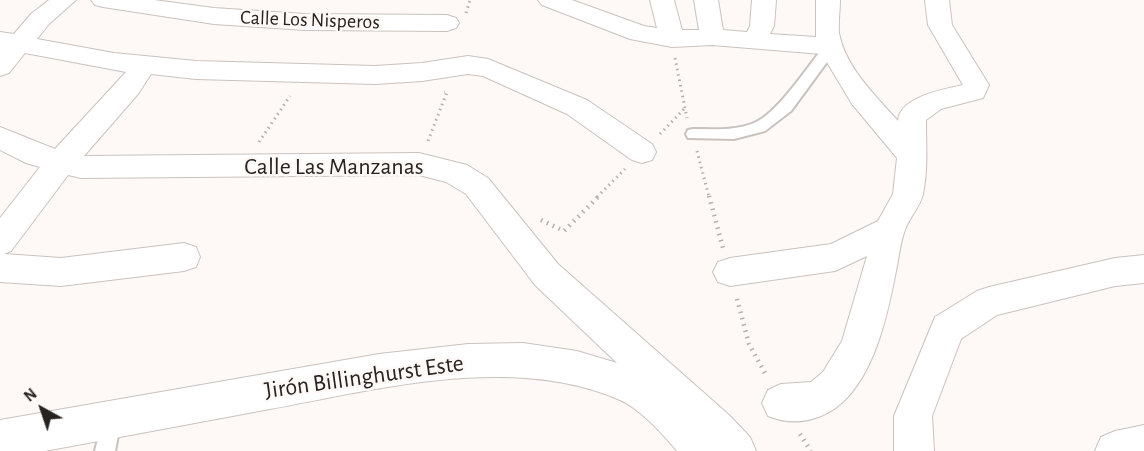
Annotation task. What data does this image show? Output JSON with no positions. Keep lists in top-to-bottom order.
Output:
{
  "streets": {
    "street": ["Calle Los Nisperos", "Calle Las Manzanas", "Jirón Billinghurst Este"]
  },
  "north": "top left"
}
